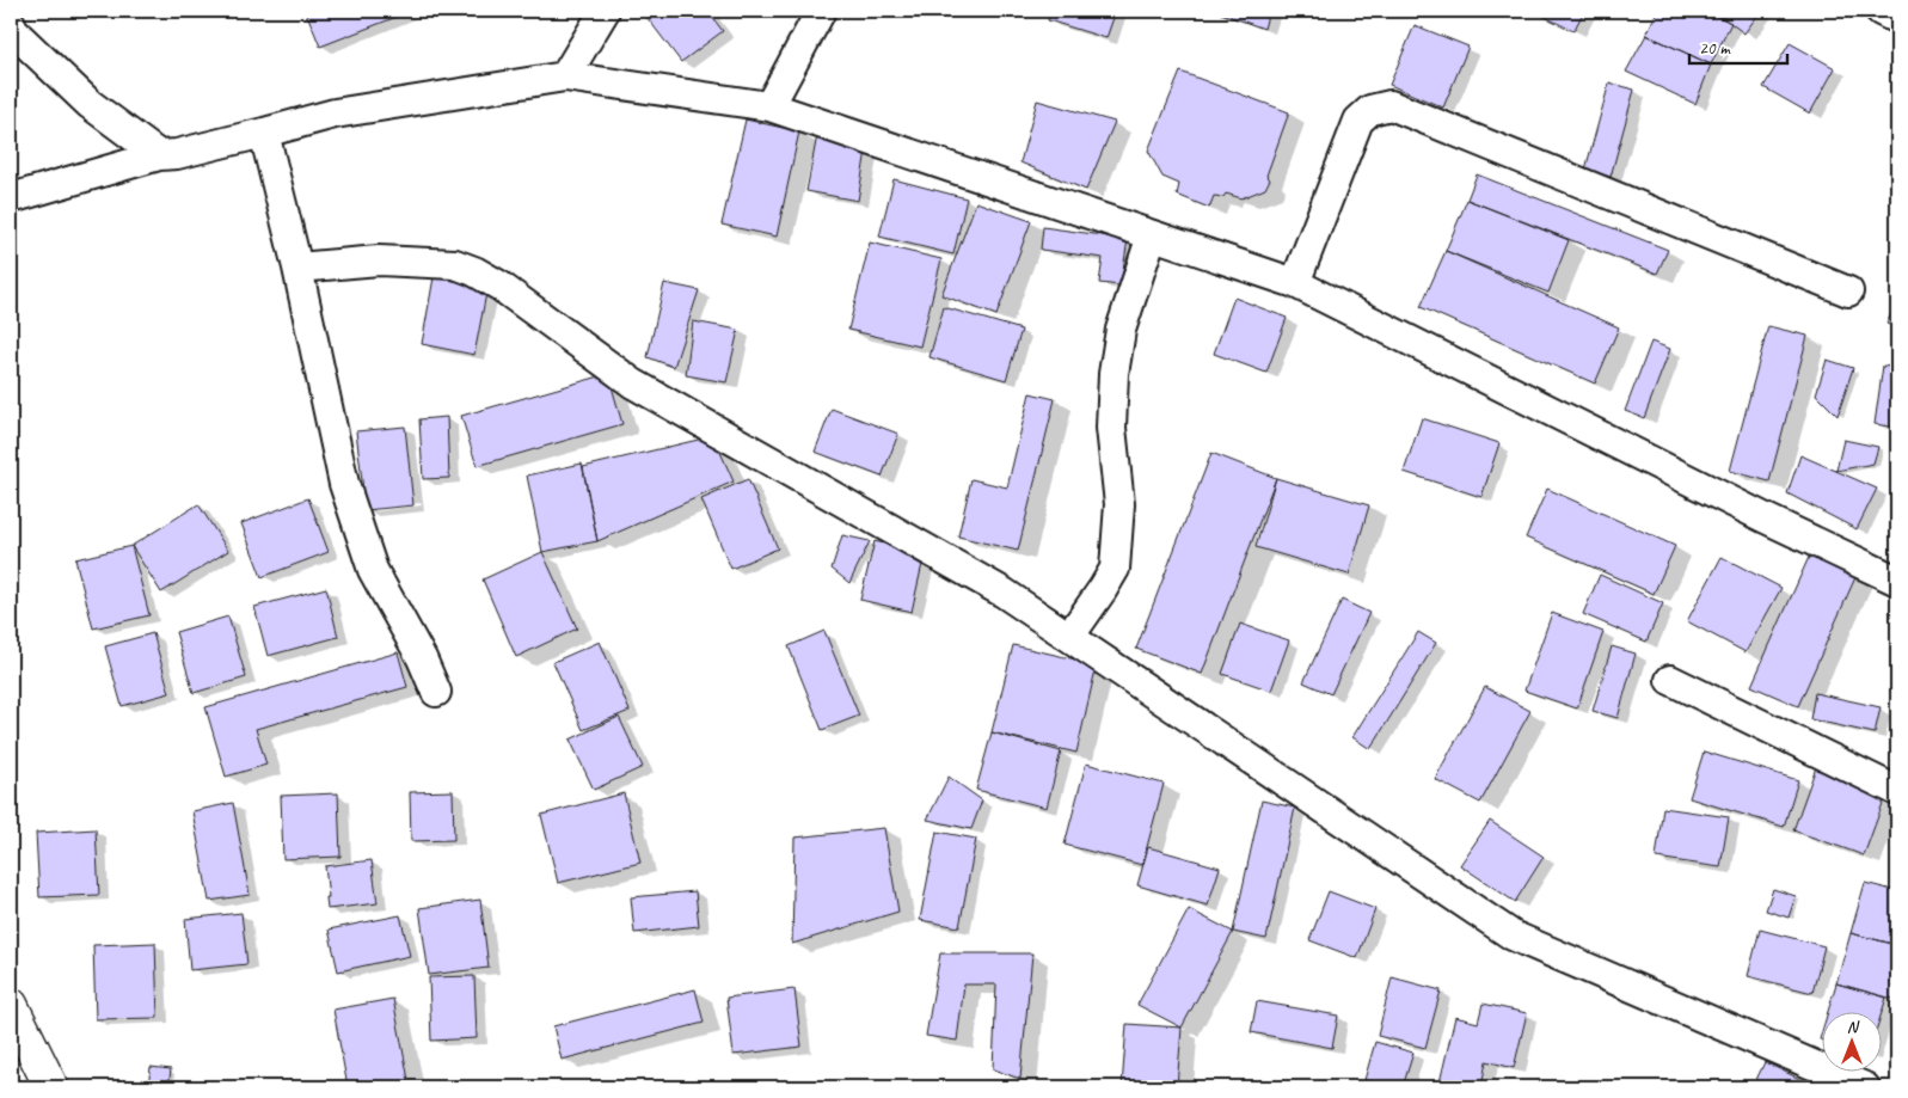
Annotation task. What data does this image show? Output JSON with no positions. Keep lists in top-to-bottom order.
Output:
{
  "scale_bar": "20 m",
  "north": "top"
}
